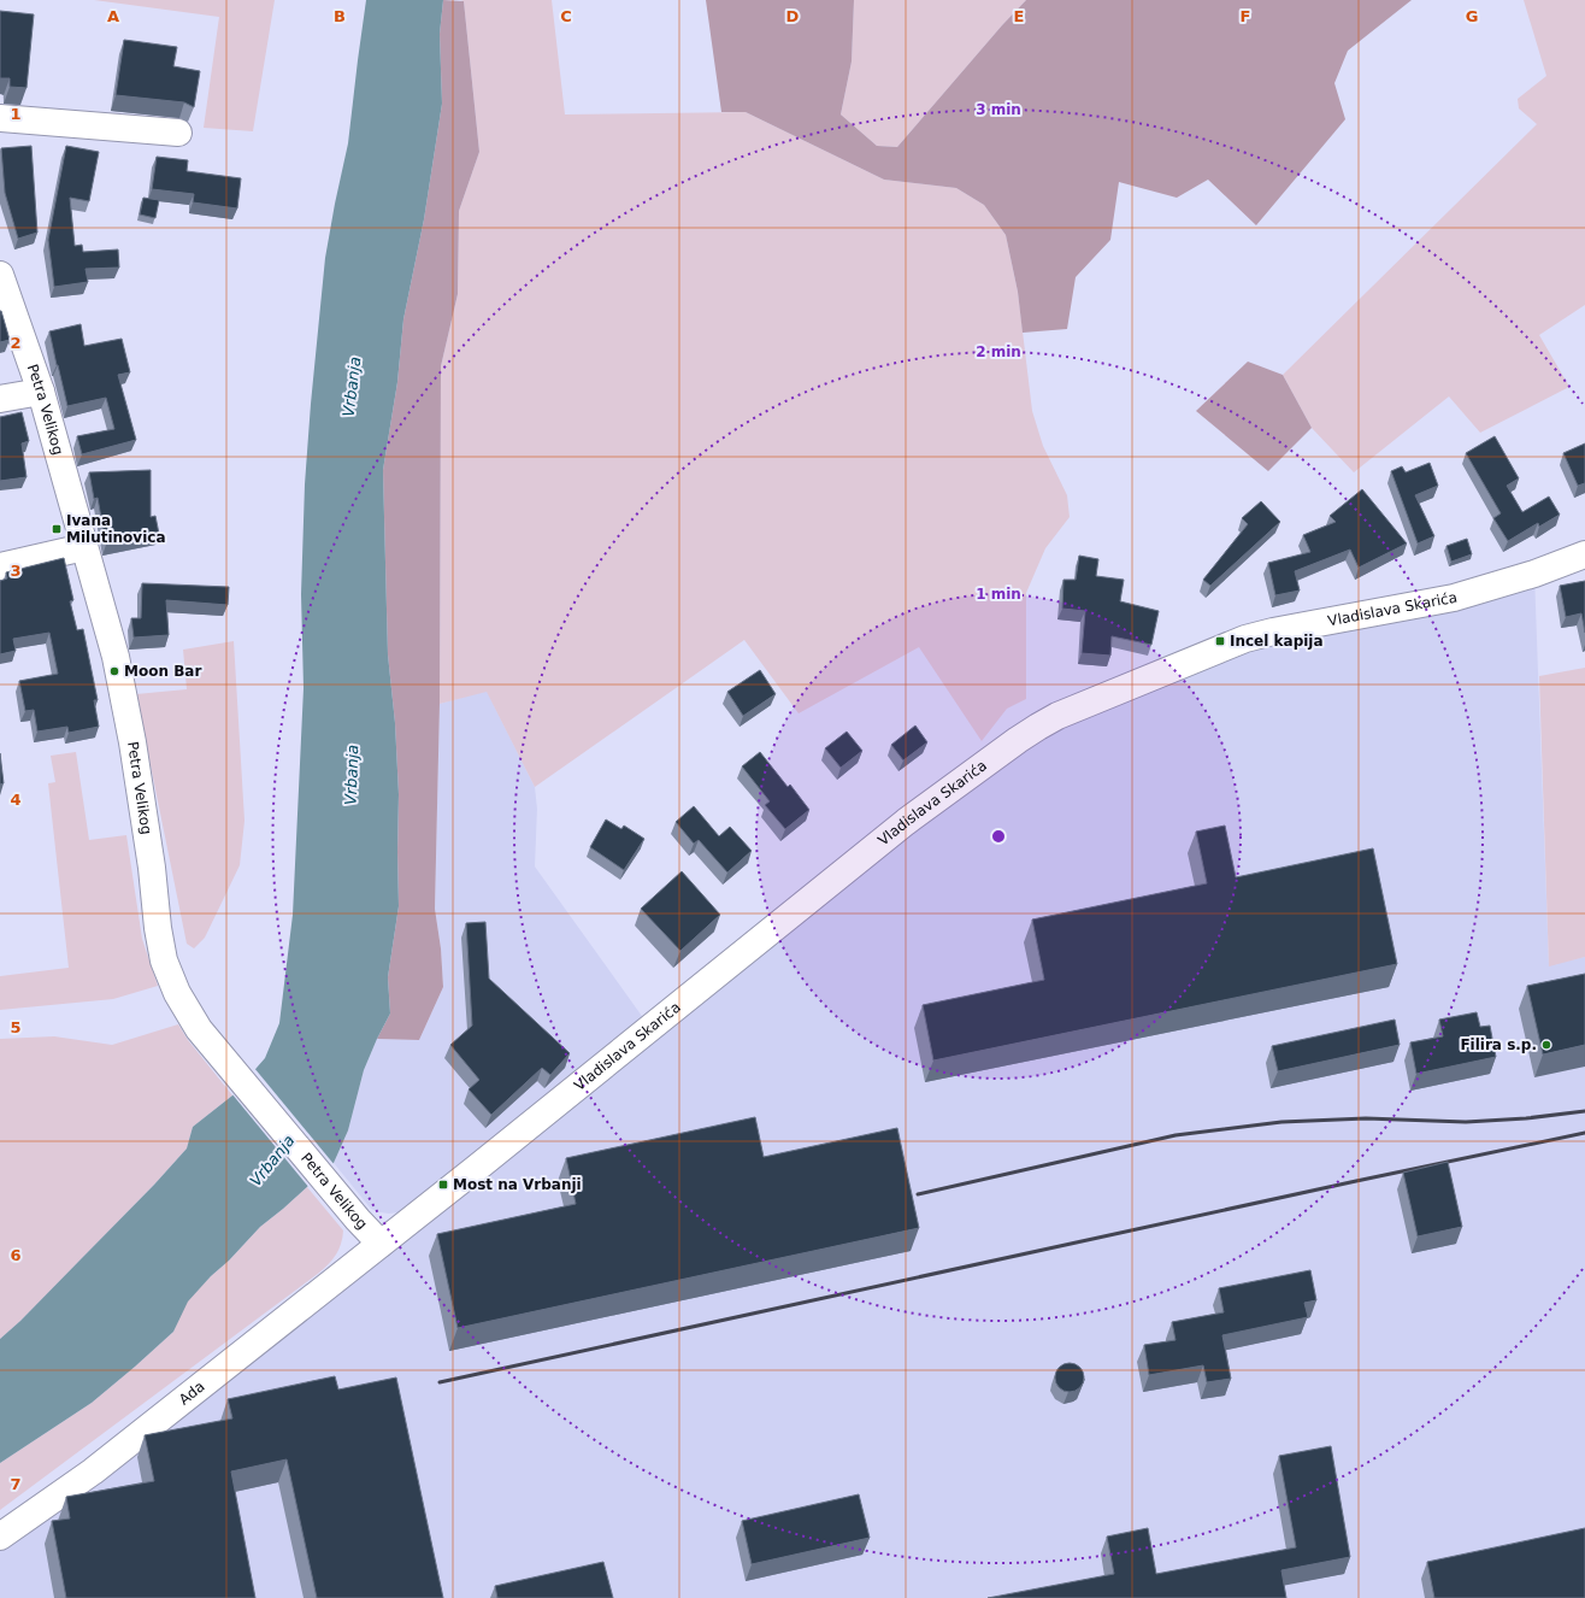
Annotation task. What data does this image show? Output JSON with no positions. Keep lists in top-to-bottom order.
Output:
{
  "streets": {
    "street": ["Petra Velikog", "Vladislava Skarića", "Ada"]
  },
  "crossings": [
    ["Petra Velikog", "Vladislava Skarića"],
    ["Petra Velikog", "Ada"],
    ["Vladislava Skarića", "Ada"]
  ],
  "water": ["Vrbanja"],
  "places": {
    "transit": ["Ivana Milutinovica", "Incel kapija", "Most na Vrbanji"],
    "other": ["Moon Bar", "Filira s.p."]
  },
  "grid": {
    "columns": [
      "A",
      "B",
      "C",
      "D",
      "E",
      "F",
      "G"
    ],
    "rows": [
      "1",
      "2",
      "3",
      "4",
      "5",
      "6",
      "7"
    ]
  },
  "rings": ["3 min", "2 min", "1 min"]
}
